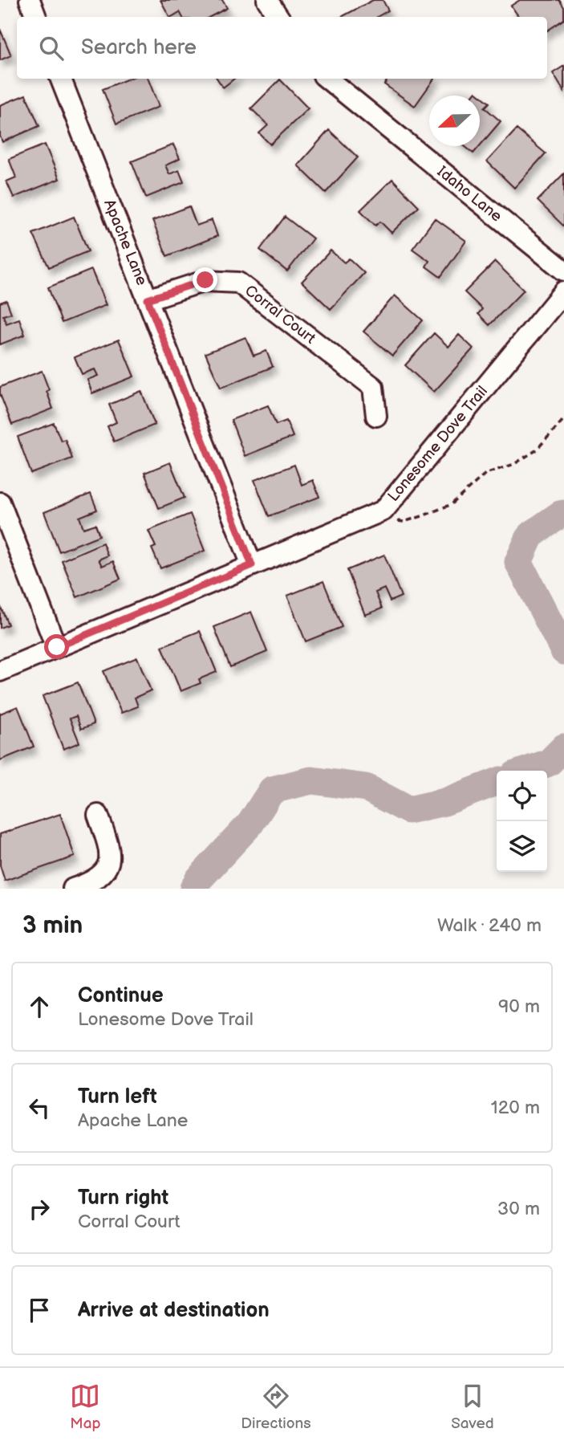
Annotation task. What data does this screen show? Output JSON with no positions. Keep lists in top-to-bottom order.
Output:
{
  "streets": {
    "street": [
      "Idaho Lane",
      "Apache Lane",
      "Corral Court",
      "Lonesome Dove Trail"
    ]
  },
  "crossings": [
    ["Apache Lane", "Corral Court"],
    ["Apache Lane", "Lonesome Dove Trail"]
  ],
  "north": "left",
  "page": {
    "search": "Search here",
    "heading": ["3 min", "Walk · 240 m"],
    "list": [
      ["Continue", "Lonesome Dove Trail", "90 m"],
      ["Turn left", "Apache Lane", "120 m"],
      ["Turn right", "Corral Court", "30 m"],
      "Arrive at destination"
    ],
    "nav": ["Map", "Directions", "Saved"]
  }
}
